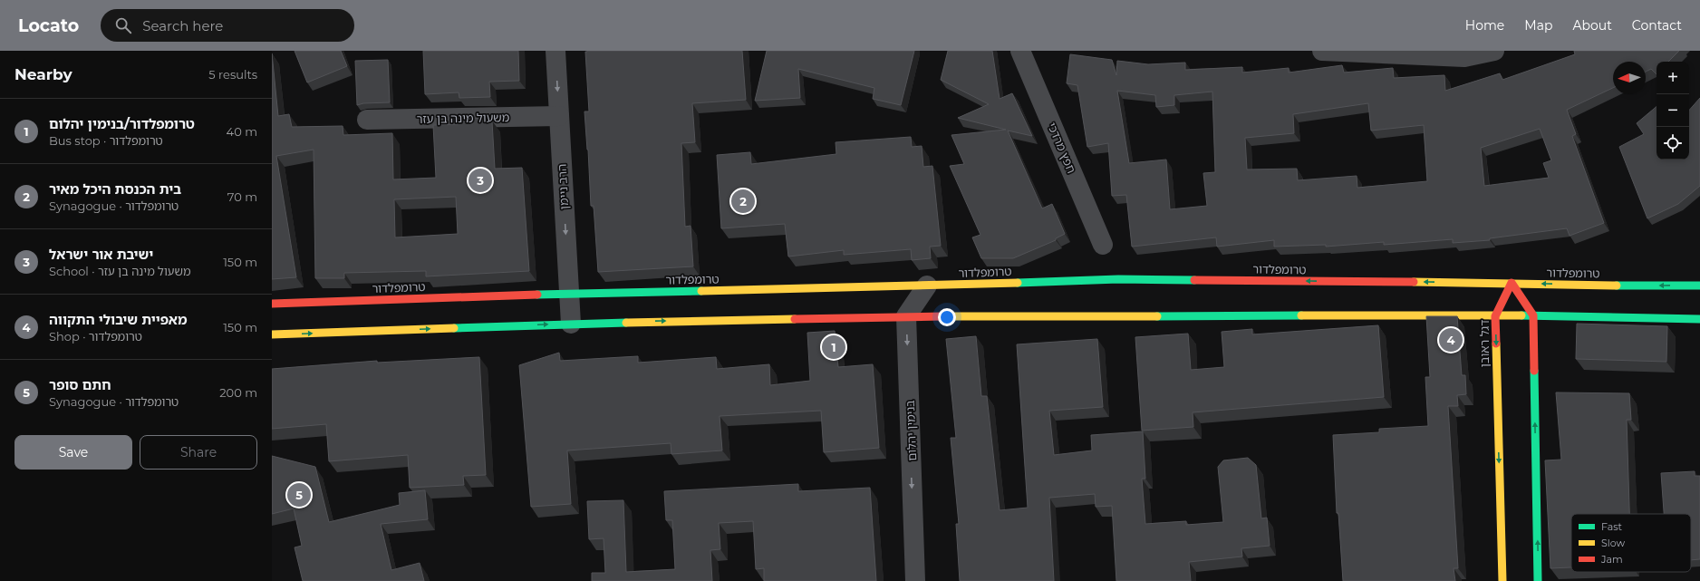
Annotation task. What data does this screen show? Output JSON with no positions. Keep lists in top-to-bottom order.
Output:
{
  "streets": {
    "main road": ["טרומפלדור", "דגל ראובן"],
    "street": [
      "משעול מינה בן עזר",
      "חפץ מרדכי",
      "הרב ניימן",
      "בנימין יהלום"
    ]
  },
  "crossings": [
    ["משעול מינה בן עזר", "הרב ניימן"],
    ["הרב ניימן", "טרומפלדור"],
    ["טרומפלדור", "דגל ראובן"]
  ],
  "one_way": ["הרב ניימן", "בנימין יהלום"],
  "legend": ["Fast", "Slow", "Jam"],
  "north": "left",
  "page": {
    "header": "Locato",
    "search": "Search here",
    "nav": [
      "Home",
      "Map",
      "About",
      "Contact"
    ],
    "heading": ["Nearby", "5 results"],
    "map_buttons": ["+", "−"],
    "list": [
      {
        "mark": "1",
        "name": "טרומפלדור/בנימין יהלום",
        "note": "Bus stop · טרומפלדור",
        "value": "40 m"
      },
      {
        "mark": "2",
        "name": "בית הכנסת היכל מאיר",
        "note": "Synagogue · טרומפלדור",
        "value": "70 m"
      },
      {
        "mark": "3",
        "name": "ישיבת אור ישראל",
        "note": "School · משעול מינה בן עזר",
        "value": "150 m"
      },
      {
        "mark": "4",
        "name": "מאפיית שיבולי התקווה",
        "note": "Shop · טרומפלדור",
        "value": "150 m"
      },
      {
        "mark": "5",
        "name": "חתם סופר",
        "note": "Synagogue · טרומפלדור",
        "value": "200 m"
      }
    ],
    "pins": [
      "3",
      "2",
      "4",
      "1",
      "5"
    ],
    "buttons": ["Save", "Share"]
  }
}
